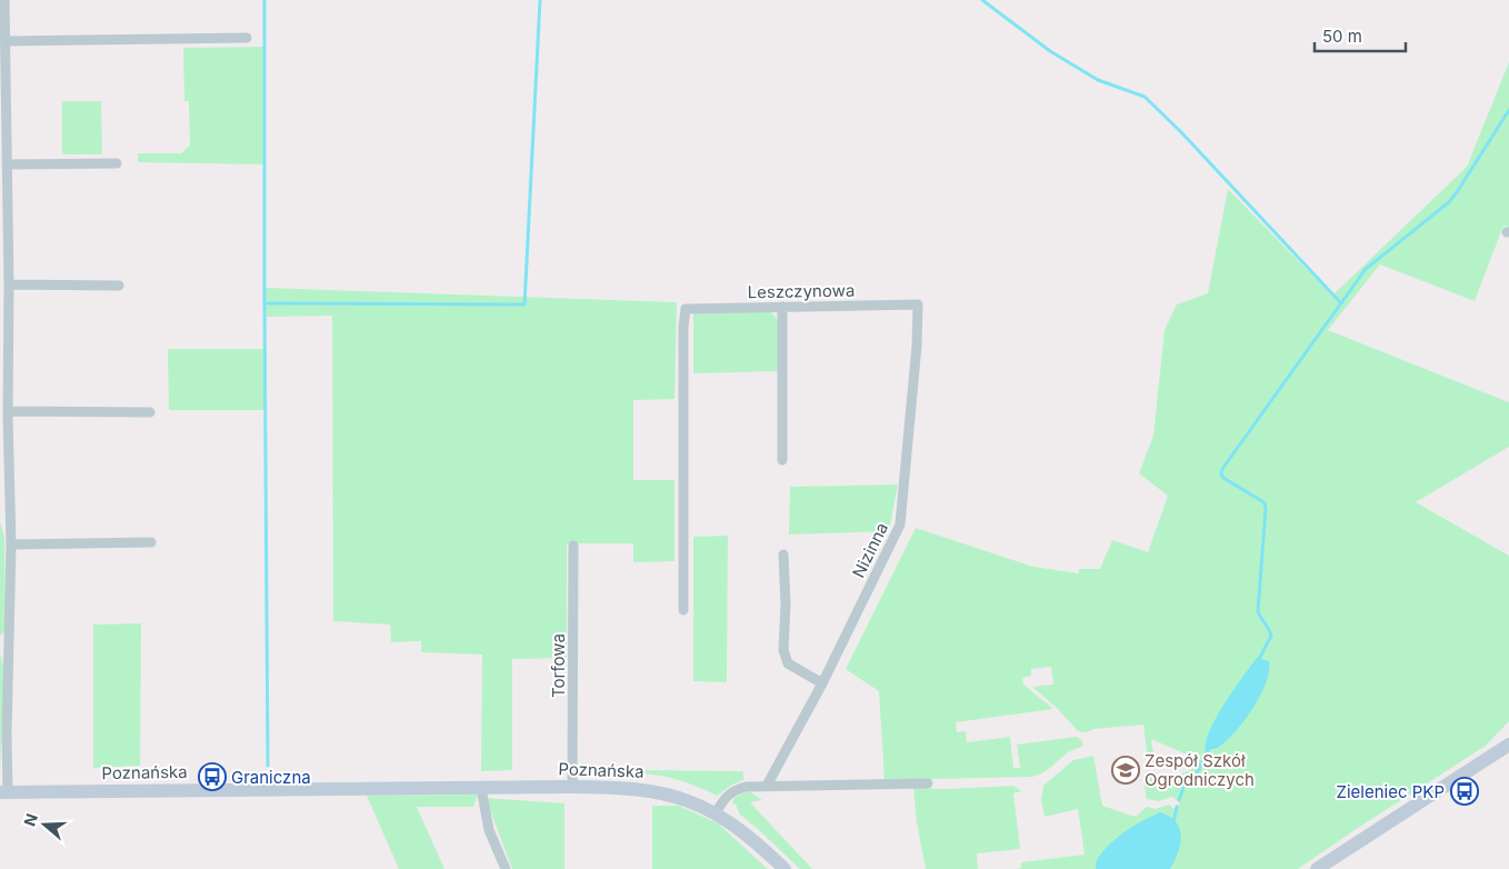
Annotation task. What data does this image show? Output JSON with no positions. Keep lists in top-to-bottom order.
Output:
{
  "streets": {
    "main road": ["Poznańska"],
    "street": ["Leszczynowa", "Nizinna", "Torfowa"]
  },
  "crossings": [
    ["Leszczynowa", "Nizinna"],
    ["Torfowa", "Poznańska"]
  ],
  "places": {
    "school or university": ["Zespół Szkół Ogrodniczych"],
    "bus stop": ["Graniczna", "Zieleniec PKP"]
  },
  "scale_bar": "50 m",
  "north": "left"
}
